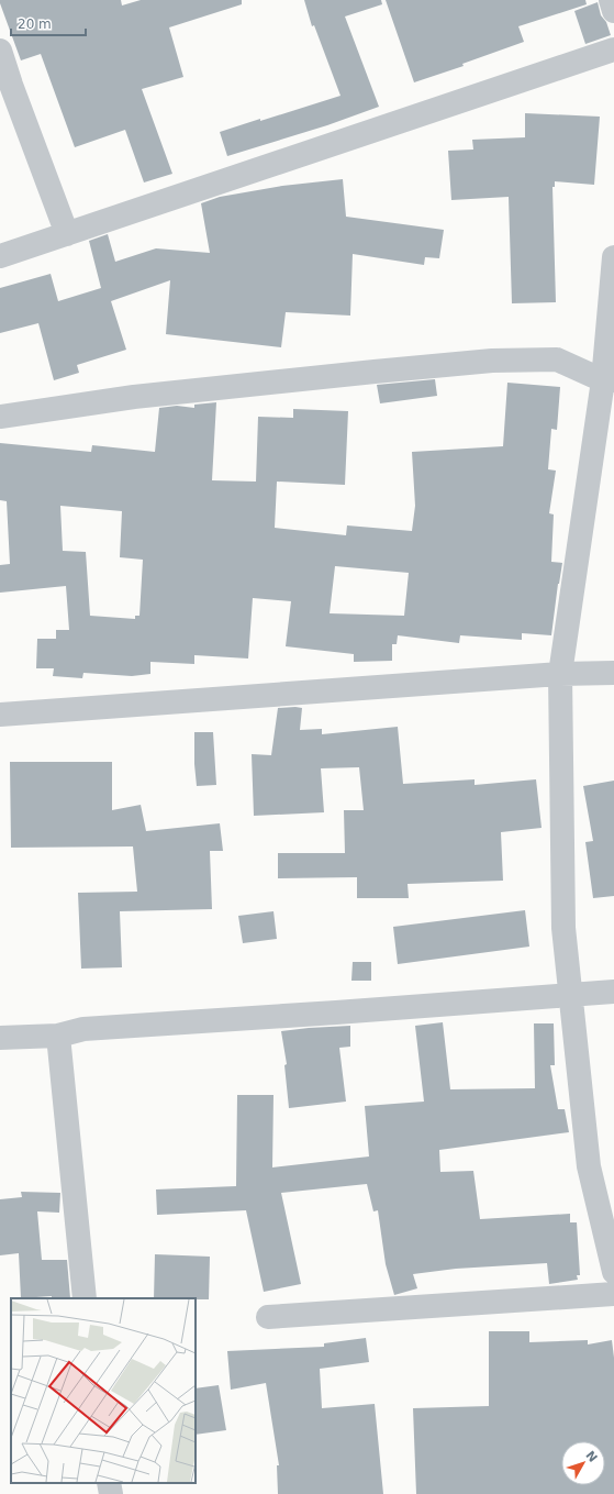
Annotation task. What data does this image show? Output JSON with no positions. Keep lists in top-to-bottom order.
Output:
{
  "scale_bar": "20 m",
  "north": "top right"
}
